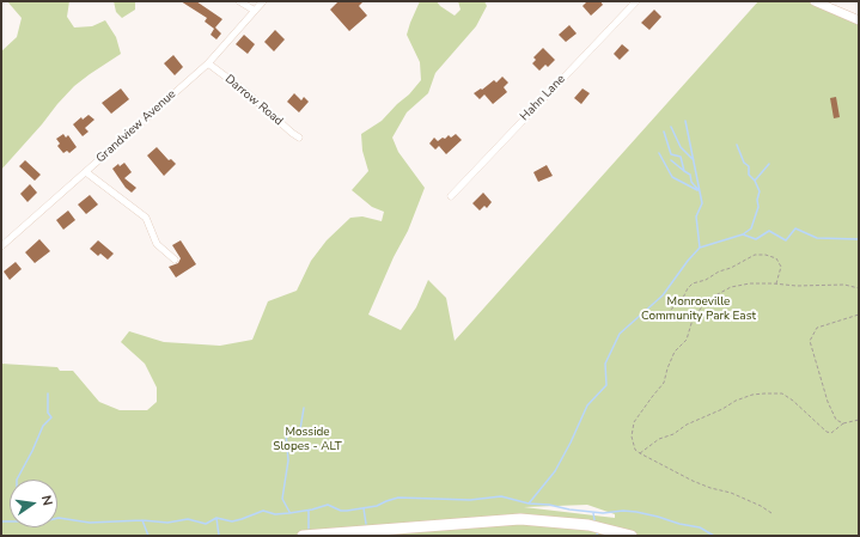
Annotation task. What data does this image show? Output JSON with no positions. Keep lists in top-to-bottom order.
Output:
{
  "streets": {
    "street": ["Hahn Lane", "Darrow Road", "Grandview Avenue"]
  },
  "crossings": [
    ["Darrow Road", "Grandview Avenue"]
  ],
  "parks": ["Monroeville Community Park East", "Mosside Slopes - ALT"],
  "north": "right"
}
